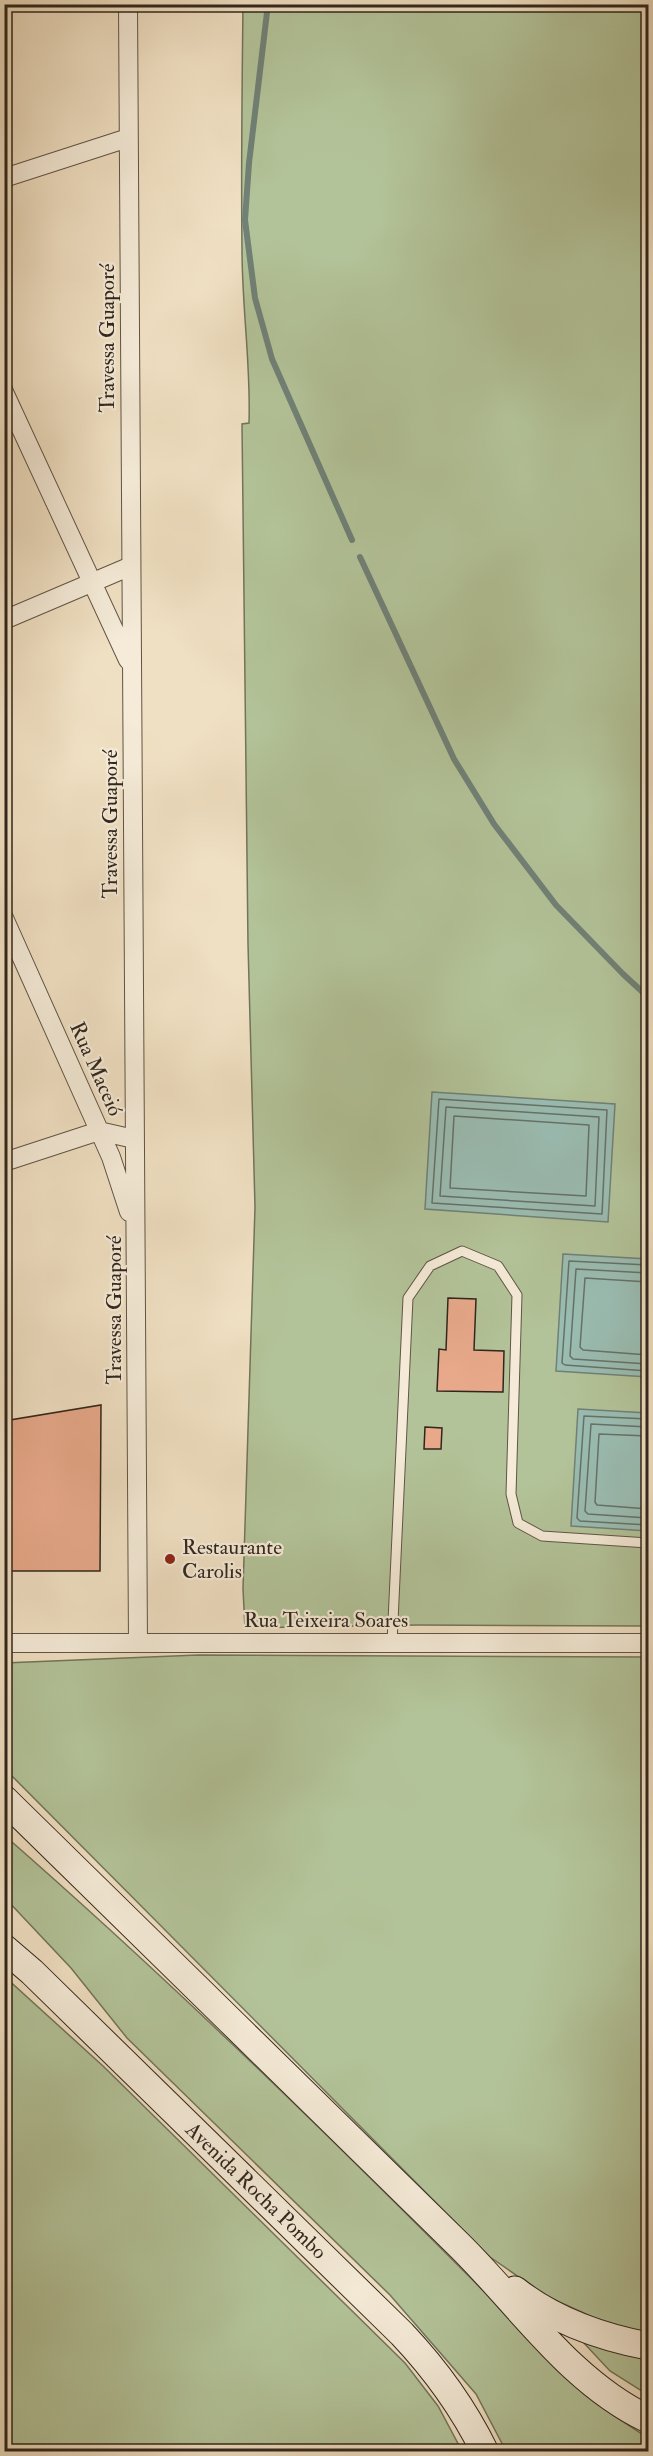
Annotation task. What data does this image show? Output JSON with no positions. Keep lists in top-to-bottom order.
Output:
{
  "streets": {
    "main road": ["Avenida Rocha Pombo"],
    "street": ["Travessa Guaporé", "Rua Maceió", "Rua Teixeira Soares"]
  },
  "crossings": [
    ["Travessa Guaporé", "Rua Maceió"],
    ["Travessa Guaporé", "Rua Teixeira Soares"]
  ],
  "places": ["Restaurante Carolis"]
}
